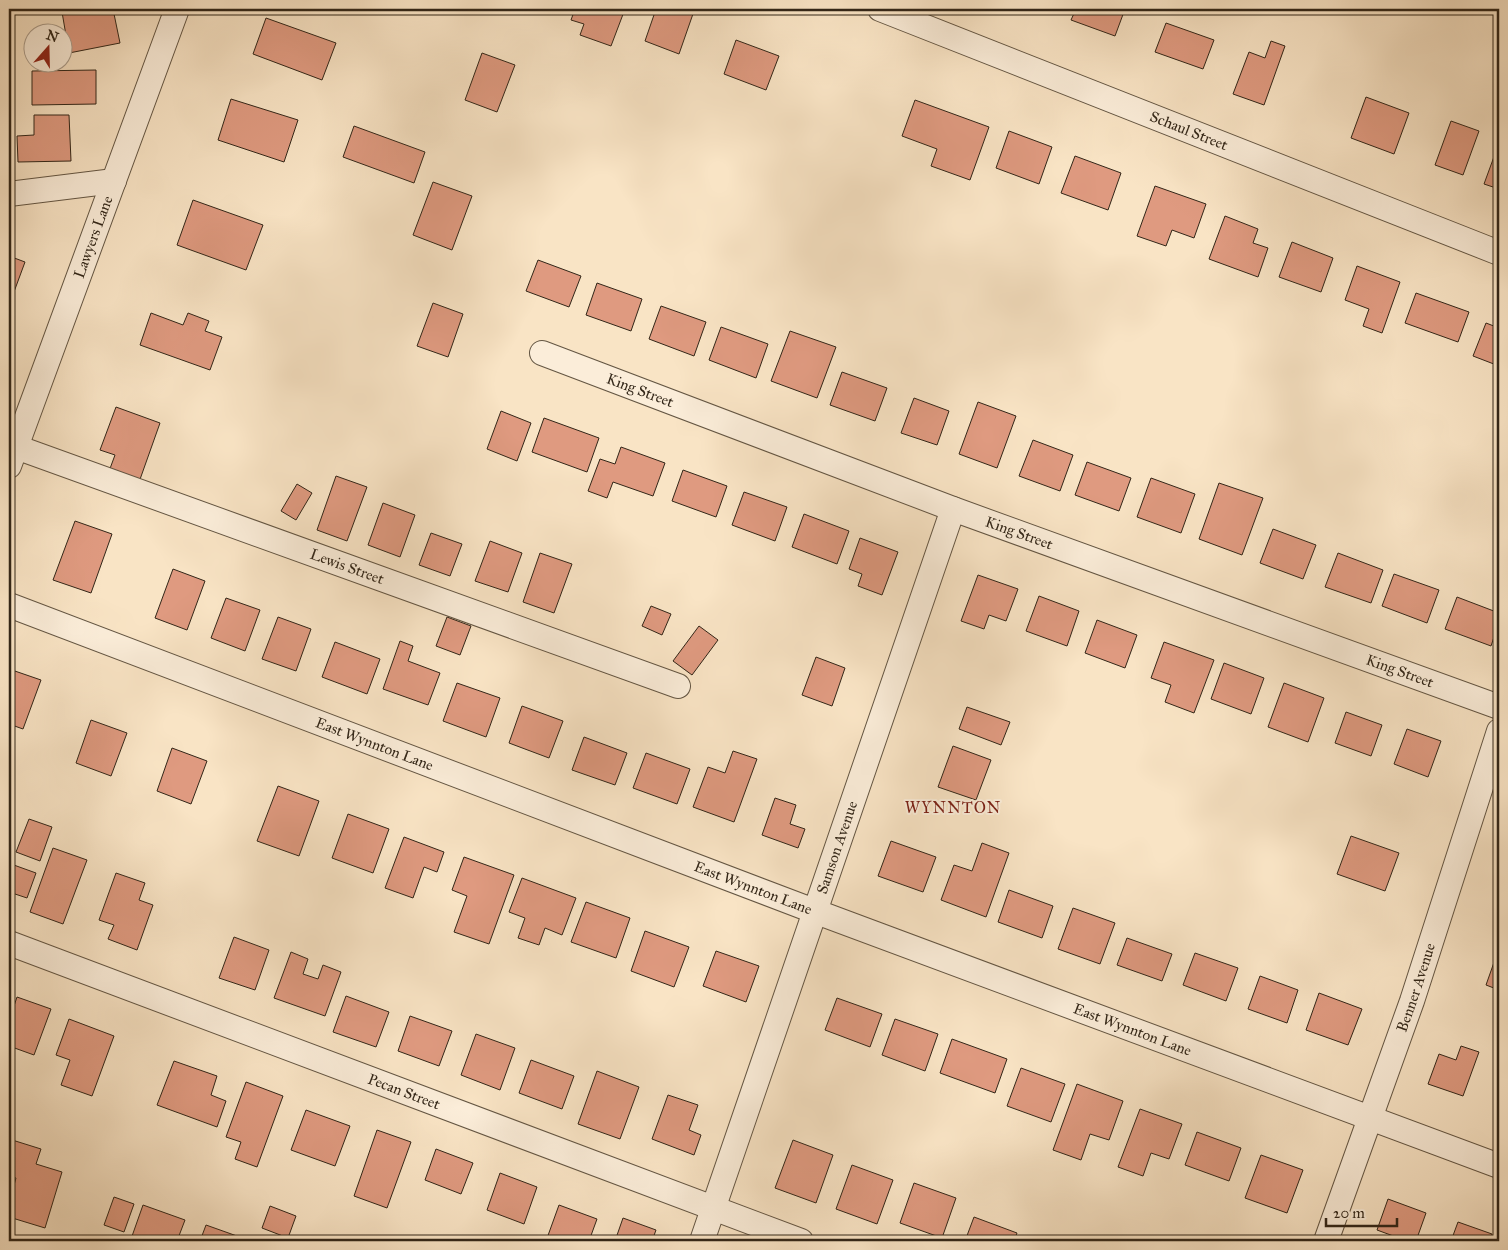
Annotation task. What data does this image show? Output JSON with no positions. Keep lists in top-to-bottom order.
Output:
{
  "streets": {
    "street": [
      "Schaul Street",
      "Lawyers Lane",
      "King Street",
      "Lewis Street",
      "East Wynnton Lane",
      "Samson Avenue",
      "Benner Avenue",
      "Pecan Street"
    ]
  },
  "crossings": [
    ["Lawyers Lane", "Lewis Street"],
    ["King Street", "Samson Avenue"],
    ["East Wynnton Lane", "Samson Avenue"],
    ["East Wynnton Lane", "Benner Avenue"],
    ["Samson Avenue", "Pecan Street"]
  ],
  "districts": ["WYNNTON"],
  "scale_bar": "20 m",
  "north": "top"
}
